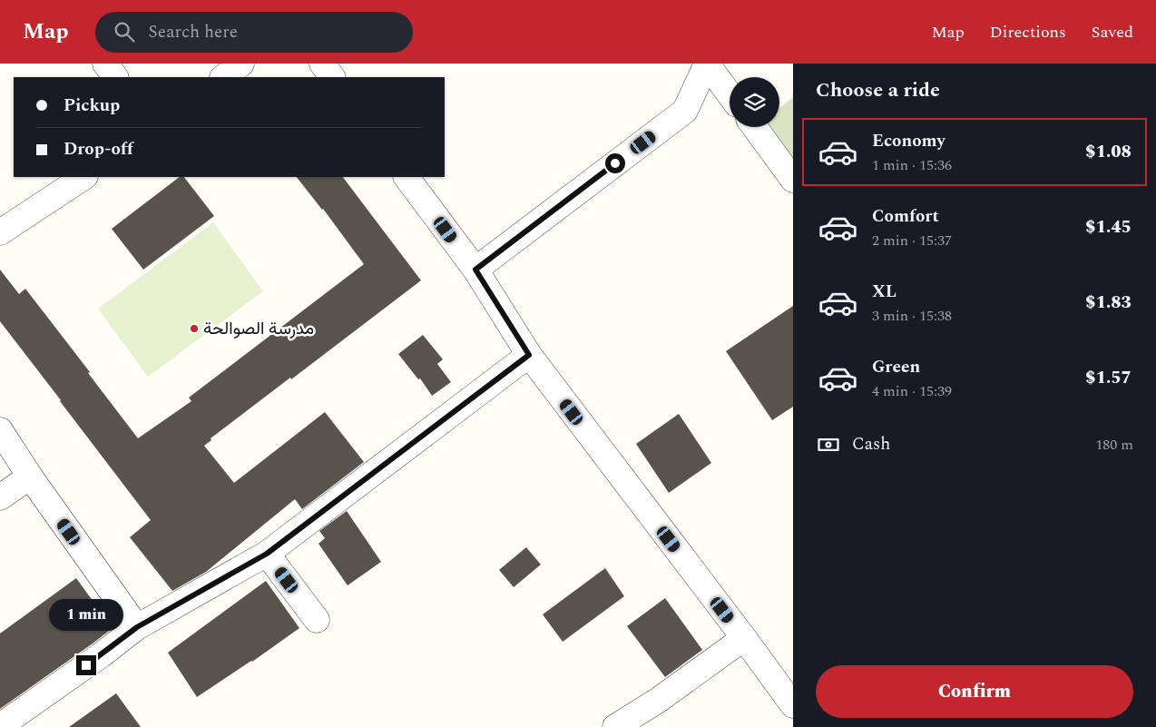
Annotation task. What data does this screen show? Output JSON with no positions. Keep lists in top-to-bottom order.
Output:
{
  "places": ["مدرسة الصوالحة"],
  "page": {
    "header": "Map",
    "search": "Search here",
    "nav": ["Map", "Directions", "Saved"],
    "heading": "Choose a ride",
    "banner": ["Pickup", "Drop-off"],
    "list": [
      {
        "name": "Economy",
        "note": "1 min · 15:36",
        "value": "$1.08"
      },
      {
        "name": "Comfort",
        "note": "2 min · 15:37",
        "value": "$1.45"
      },
      {
        "name": "XL",
        "note": "3 min · 15:38",
        "value": "$1.83"
      },
      {
        "name": "Green",
        "note": "4 min · 15:39",
        "value": "$1.57"
      }
    ],
    "pay": ["Cash", "180 m"],
    "bubble": "1 min",
    "buttons": "Confirm"
  }
}
